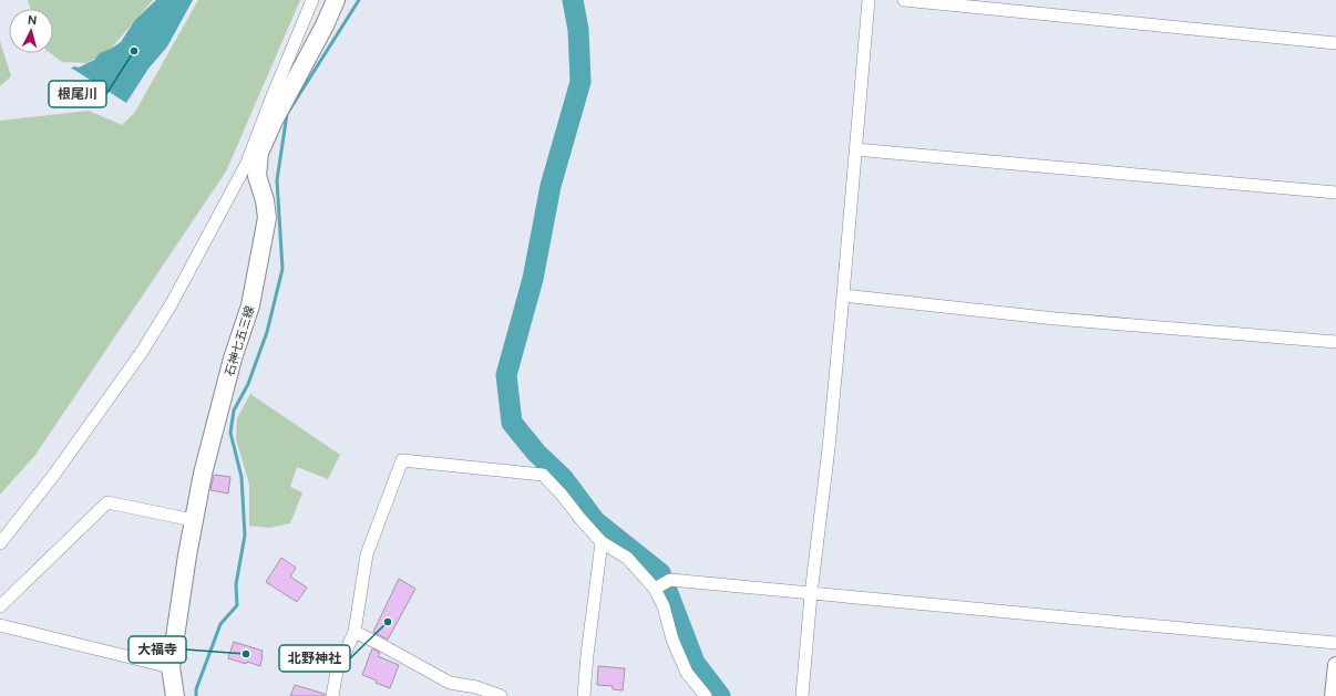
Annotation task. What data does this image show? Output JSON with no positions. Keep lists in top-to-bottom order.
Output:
{
  "streets": {
    "main road": ["石神七五三線"]
  },
  "places": ["根尾川", "北野神社", "大福寺"],
  "north": "top"
}
